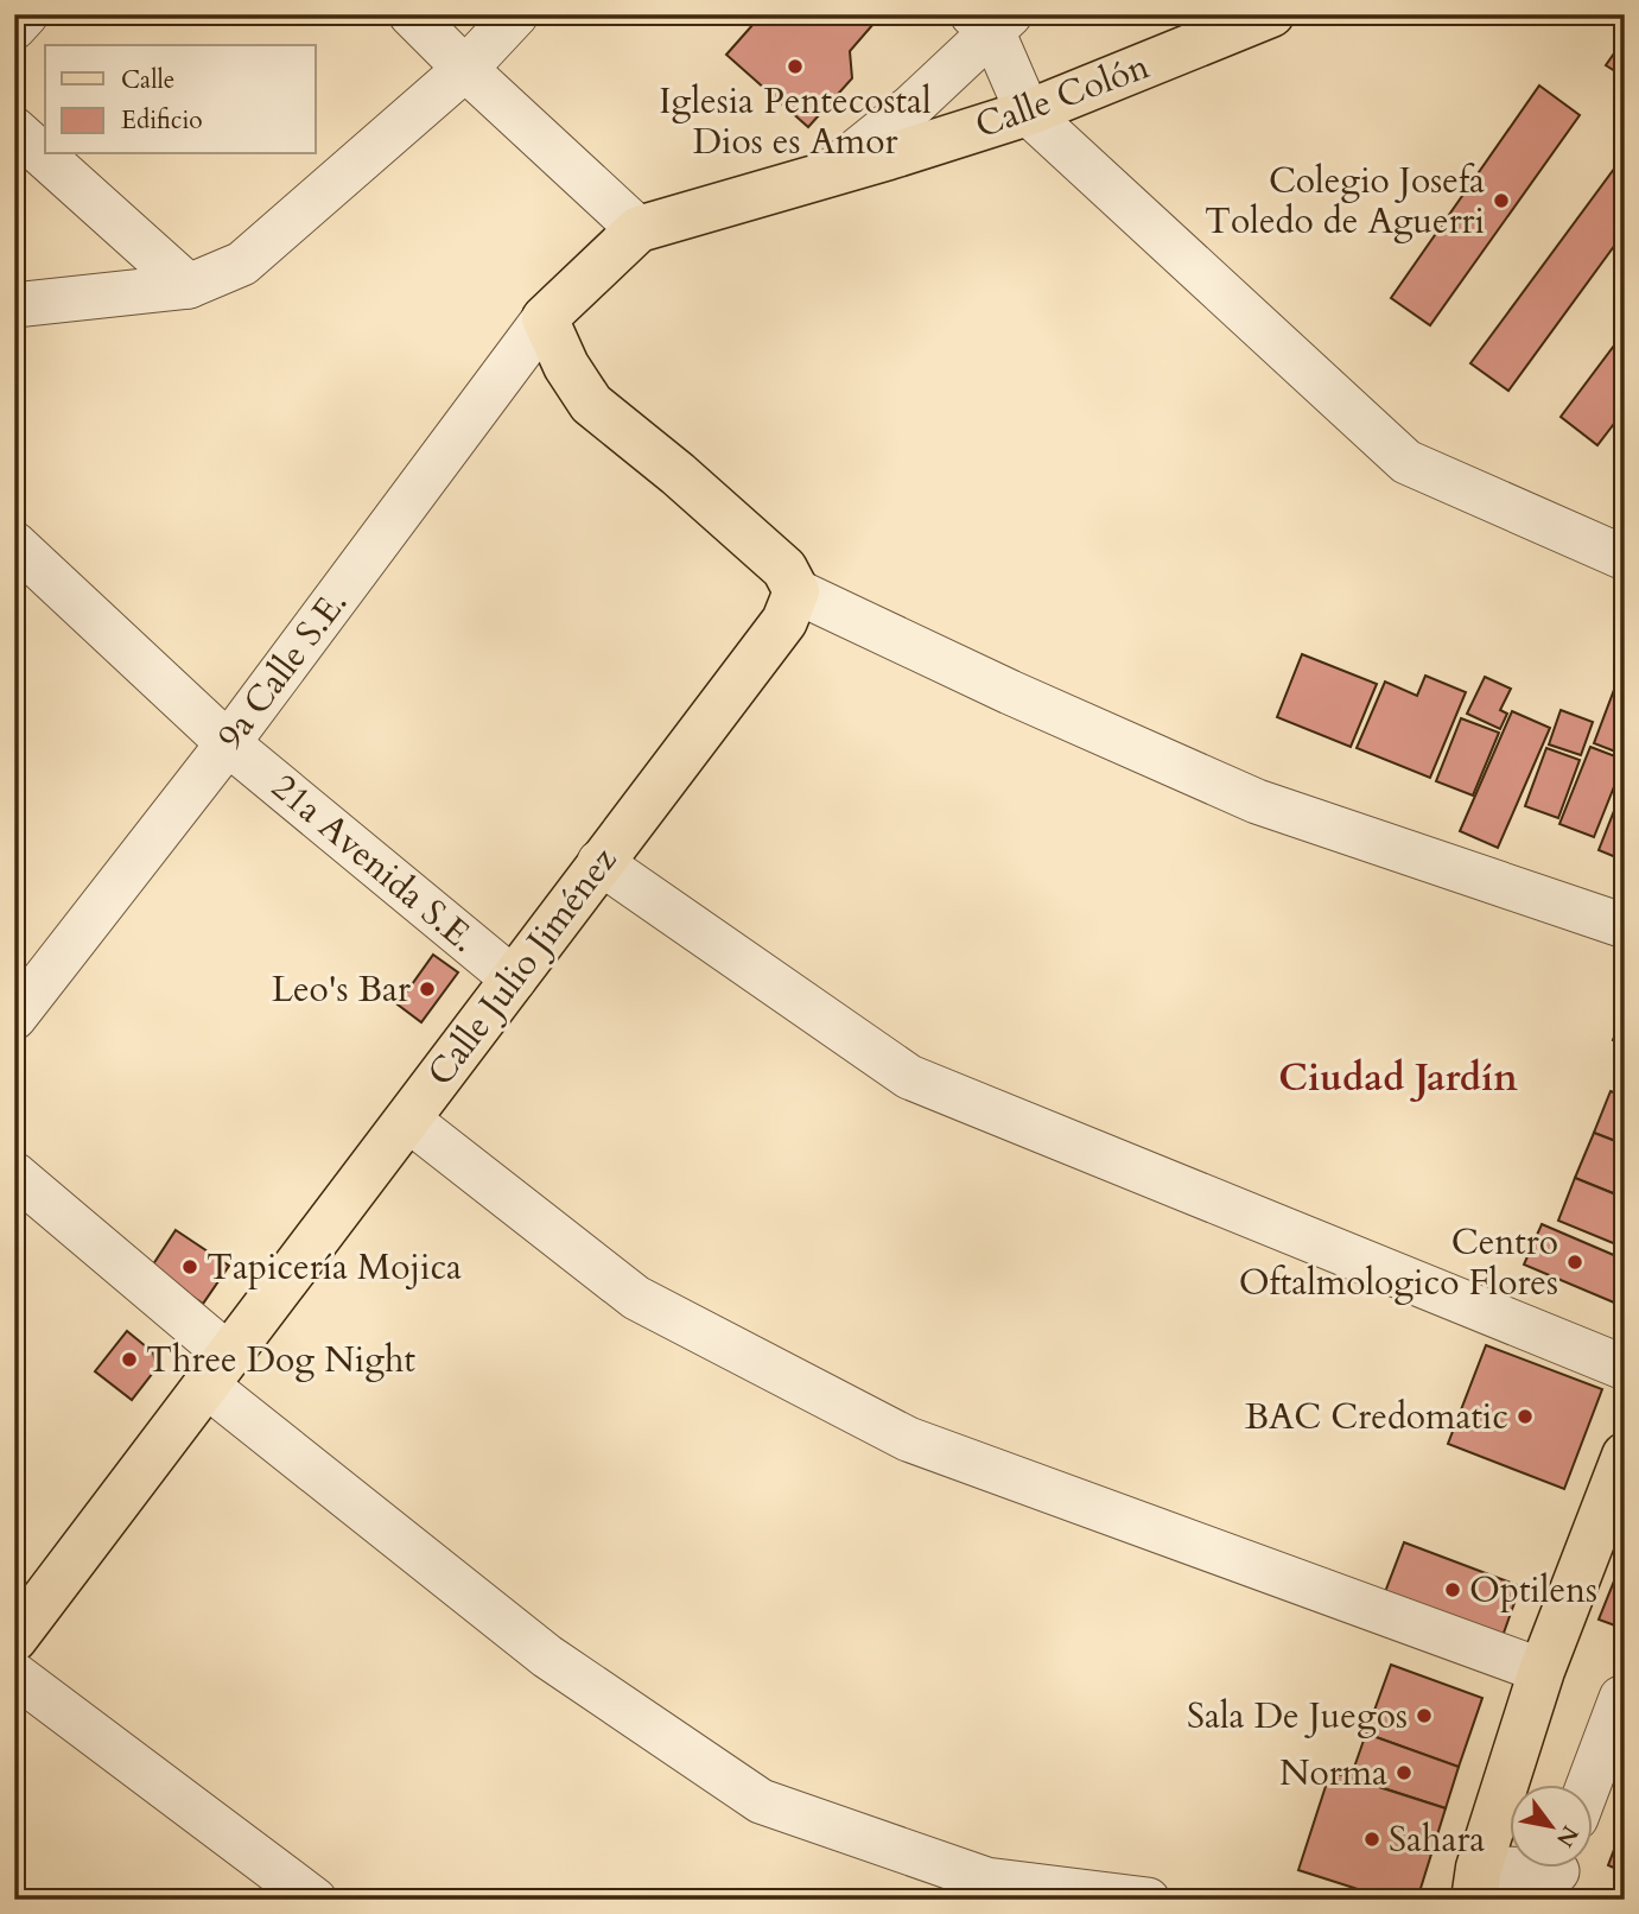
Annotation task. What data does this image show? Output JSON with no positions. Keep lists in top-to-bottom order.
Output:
{
  "streets": {
    "main road": ["Calle Colón", "Calle Julio Jiménez"],
    "street": ["9a Calle S.E.", "21a Avenida S.E."]
  },
  "crossings": [
    ["Calle Colón", "9a Calle S.E."],
    ["9a Calle S.E.", "21a Avenida S.E."],
    ["21a Avenida S.E.", "Calle Julio Jiménez"]
  ],
  "districts": ["Ciudad Jardín"],
  "places": [
    "Iglesia Pentecostal Dios es Amor",
    "Colegio Josefa Toledo de Aguerri",
    "Leo's Bar",
    "Centro Oftalmologico Flores",
    "Tapicería Mojica",
    "Three Dog Night",
    "BAC Credomatic",
    "Optilens",
    "Sala De Juegos",
    "Norma",
    "Sahara"
  ],
  "legend": ["Calle", "Edificio"],
  "north": "bottom right"
}
